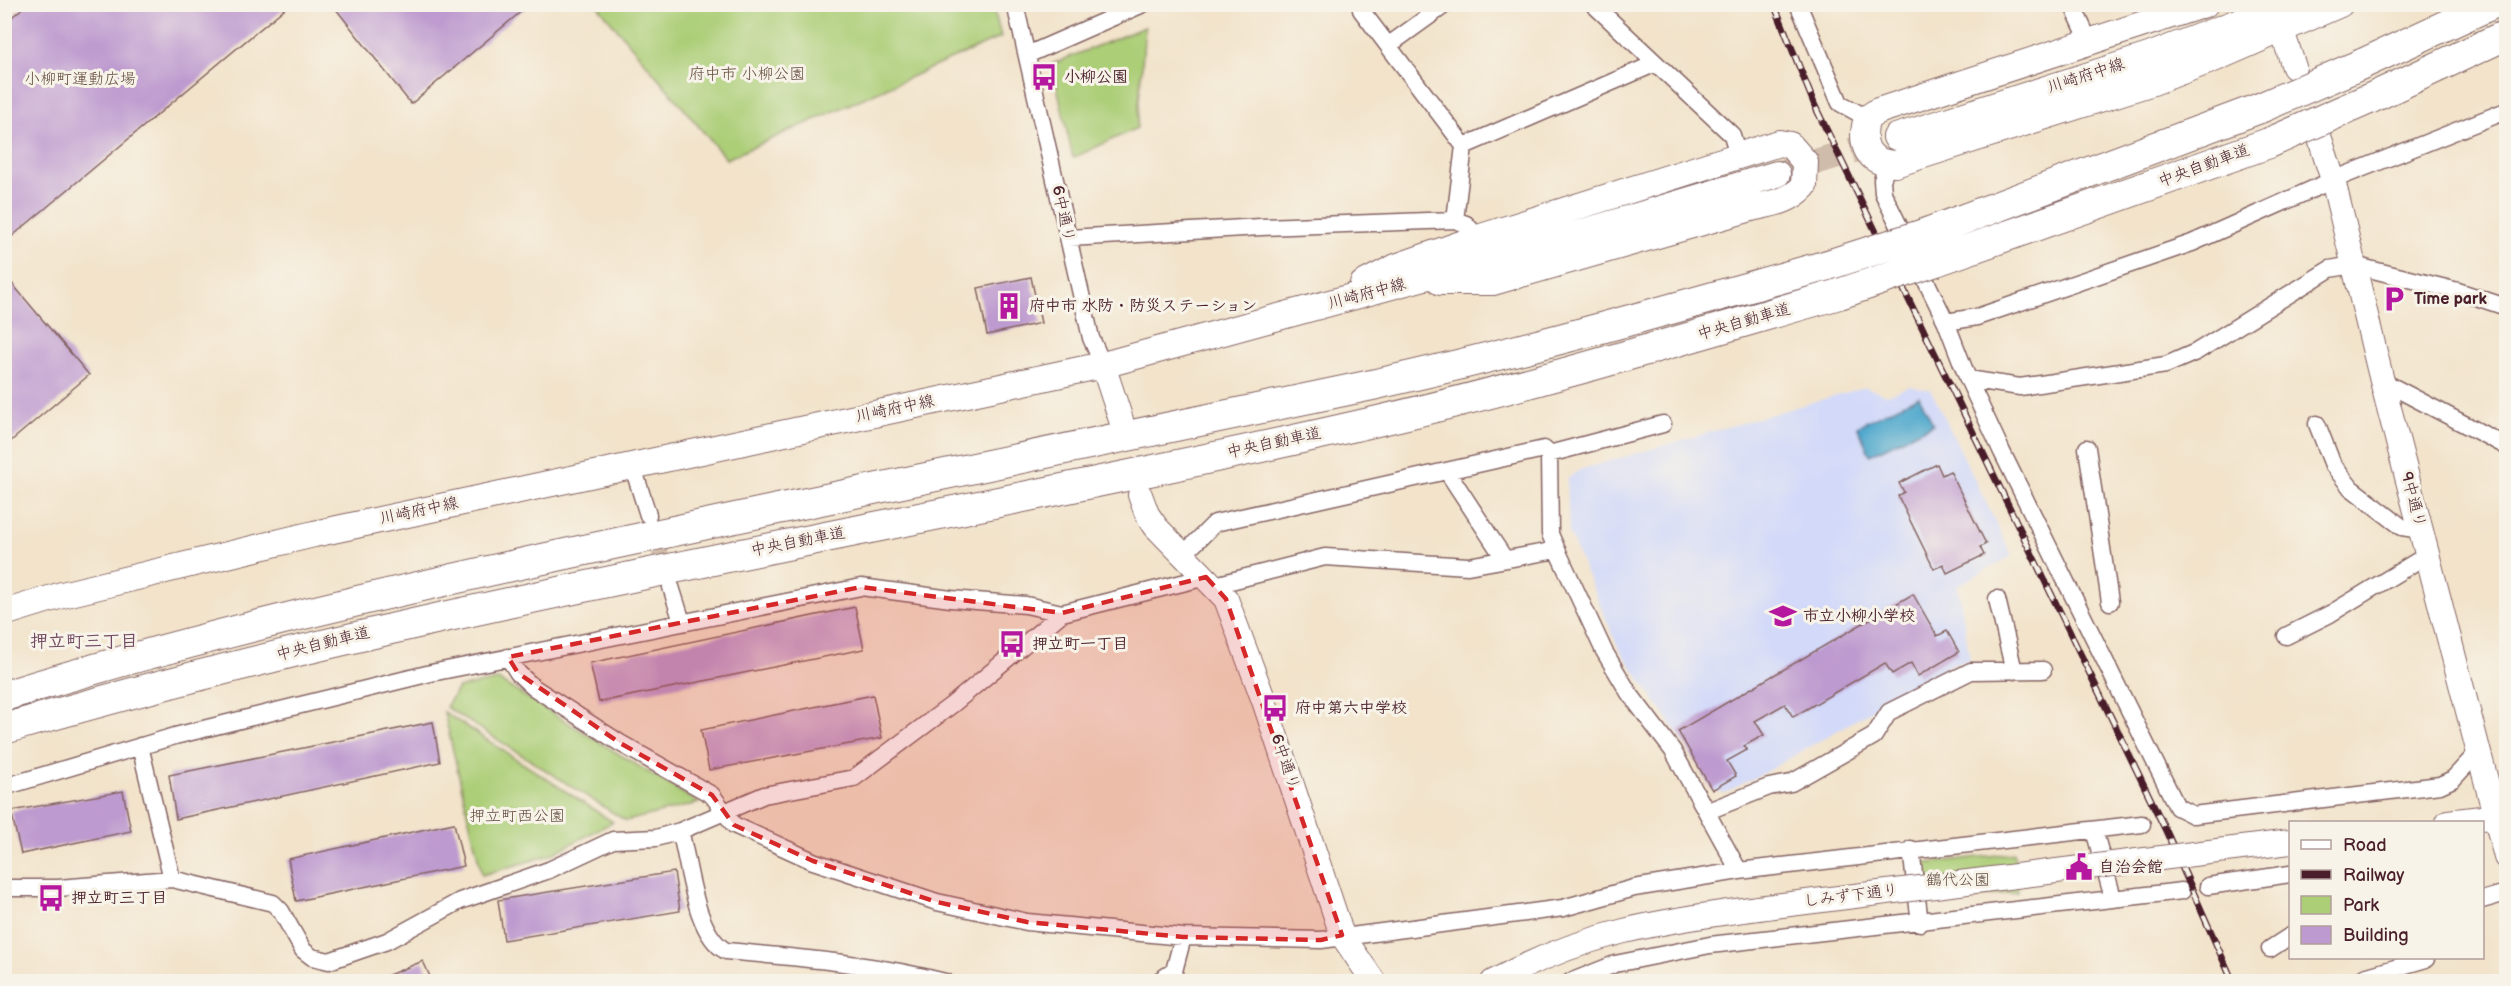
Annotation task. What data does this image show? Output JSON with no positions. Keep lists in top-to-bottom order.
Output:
{
  "streets": {
    "highway": ["中央自動車道"],
    "main road": ["川崎府中線"],
    "street": ["6中通り", "9中通り", "しみず下通り"]
  },
  "crossings": [
    ["川崎府中線", "6中通り"]
  ],
  "districts": ["押立町三丁目"],
  "parks": [
    "府中市 小柳公園",
    "小柳町運動広場",
    "押立町西公園",
    "鶴代公園"
  ],
  "places": {
    "bus stop": [
      "小柳公園",
      "押立町一丁目",
      "府中第六中学校",
      "押立町三丁目"
    ],
    "parking": ["Time park"],
    "building": ["府中市 水防・防災ステーション"],
    "school or university": ["市立小柳小学校"],
    "public building": ["自治会館"]
  },
  "legend": [
    "Road",
    "Railway",
    "Park",
    "Building"
  ]
}
